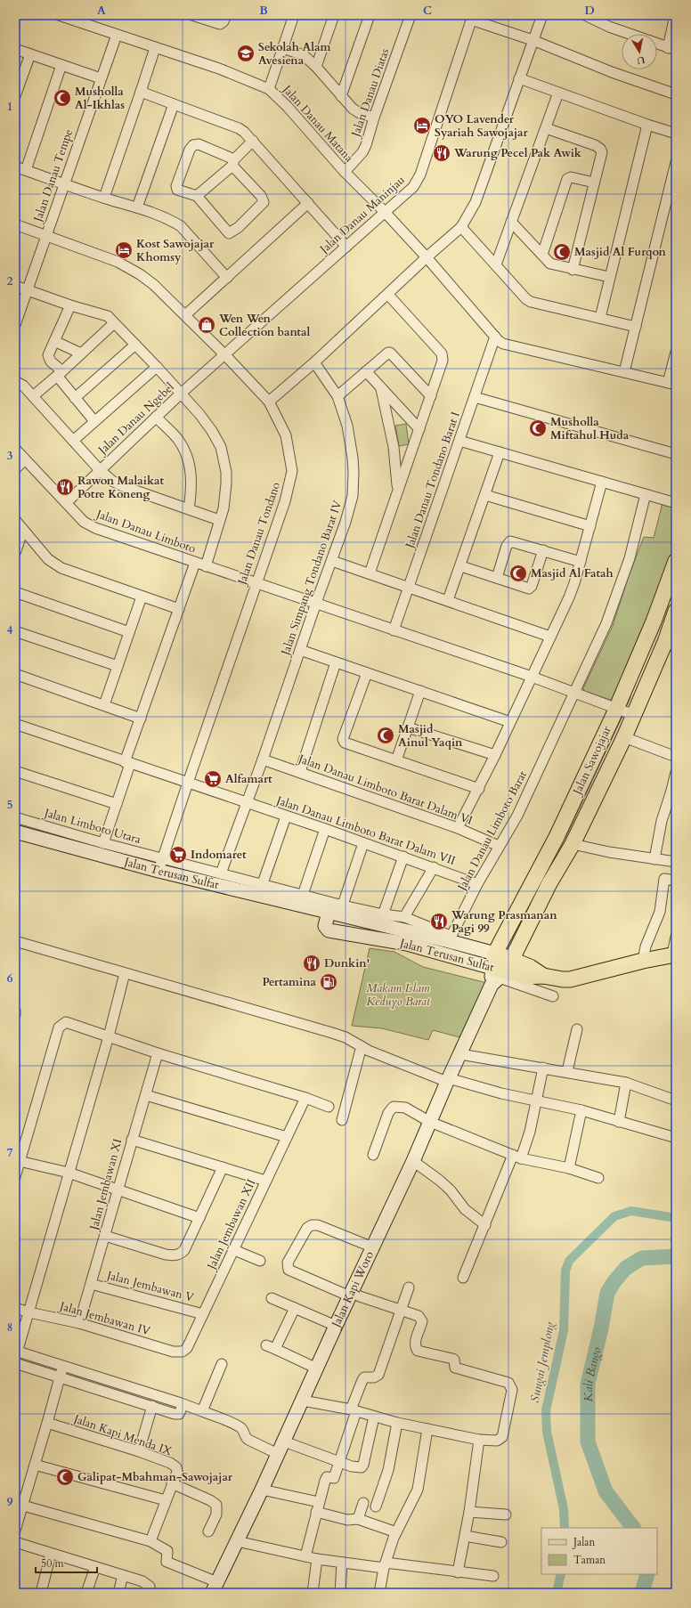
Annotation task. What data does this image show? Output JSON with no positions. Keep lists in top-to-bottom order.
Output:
{
  "streets": {
    "main road": ["Jalan Sawojajar", "Jalan Terusan Sulfat"],
    "street": [
      "Jalan Danau Diatas",
      "Jalan Danau Matana",
      "Jalan Danau Tempe",
      "Jalan Danau Maninjau",
      "Jalan Danau Ngebel",
      "Jalan Danau Tondano Barat I",
      "Jalan Danau Limboto",
      "Jalan Danau Tondano",
      "Jalan Simpang Tondano Barat IV",
      "Jalan Danau Limboto Barat Dalam VI",
      "Jalan Limboto Utara",
      "Jalan Danau Limboto Barat Dalam VII",
      "Jalan Danau Limboto Barat",
      "Jalan Jembawan XI",
      "Jalan Jembawan XII",
      "Jalan Jembawan V",
      "Jalan Kapi Woro",
      "Jalan Jembawan IV",
      "Jalan Kapi Menda IX"
    ]
  },
  "crossings": [
    ["Jalan Danau Diatas", "Jalan Danau Matana"],
    ["Jalan Danau Matana", "Jalan Danau Tempe"],
    ["Jalan Danau Matana", "Jalan Danau Maninjau"],
    ["Jalan Danau Matana", "Jalan Danau Tondano Barat I"],
    ["Jalan Danau Tempe", "Jalan Danau Tondano"],
    ["Jalan Danau Maninjau", "Jalan Danau Ngebel"],
    ["Jalan Danau Maninjau", "Jalan Danau Tondano"],
    ["Jalan Danau Ngebel", "Jalan Danau Limboto"],
    ["Jalan Danau Ngebel", "Jalan Danau Tondano"],
    ["Jalan Danau Limboto", "Jalan Danau Tondano"],
    ["Jalan Danau Limboto", "Jalan Simpang Tondano Barat IV"],
    ["Jalan Danau Tondano", "Jalan Limboto Utara"],
    ["Jalan Danau Tondano", "Jalan Danau Limboto Barat Dalam VII"],
    ["Jalan Danau Tondano", "Jalan Terusan Sulfat"],
    ["Jalan Simpang Tondano Barat IV", "Jalan Danau Limboto Barat Dalam VI"],
    ["Jalan Simpang Tondano Barat IV", "Jalan Danau Limboto Barat Dalam VII"],
    ["Jalan Simpang Tondano Barat IV", "Jalan Terusan Sulfat"],
    ["Jalan Sawojajar", "Jalan Terusan Sulfat"],
    ["Jalan Sawojajar", "Jalan Kapi Woro"],
    ["Jalan Danau Limboto Barat Dalam VI", "Jalan Danau Limboto Barat"],
    ["Jalan Limboto Utara", "Jalan Terusan Sulfat"],
    ["Jalan Danau Limboto Barat Dalam VII", "Jalan Danau Limboto Barat"],
    ["Jalan Danau Limboto Barat", "Jalan Terusan Sulfat"],
    ["Jalan Terusan Sulfat", "Jalan Kapi Woro"],
    ["Jalan Jembawan XI", "Jalan Jembawan V"],
    ["Jalan Jembawan XI", "Jalan Jembawan IV"],
    ["Jalan Jembawan XII", "Jalan Jembawan V"],
    ["Jalan Jembawan XII", "Jalan Jembawan IV"]
  ],
  "water": ["Sungai Jemplong", "Kali Bango"],
  "parks": ["Makam Islam Keduyo Barat"],
  "places": {
    "school or university": ["Sekolah Alam Avesiena"],
    "mosque": [
      "Musholla Al-Ikhlas",
      "Masjid Al Furqon",
      "Musholla Miftahul Huda",
      "Masjid Al Fatah",
      "Masjid Ainul Yaqin",
      "Galipat-Mbahman-Sawojajar"
    ],
    "hotel": ["OYO Lavender Syariah Sawojajar", "Kost Sawojajar Khomsy"],
    "restaurant": [
      "Warung Pecel Pak Awik",
      "Rawon Malaikat Potre Koneng",
      "Warung Prasmanan Pagi 99",
      "Dunkin'"
    ],
    "shop": ["Wen Wen Collection bantal"],
    "supermarket": ["Alfamart", "Indomaret"],
    "fuel station": ["Pertamina"]
  },
  "legend": ["Jalan", "Taman"],
  "scale_bar": "50 m",
  "north": "bottom",
  "grid": {
    "columns": [
      "A",
      "B",
      "C",
      "D"
    ],
    "rows": [
      "1",
      "2",
      "3",
      "4",
      "5",
      "6",
      "7",
      "8",
      "9"
    ]
  }
}
